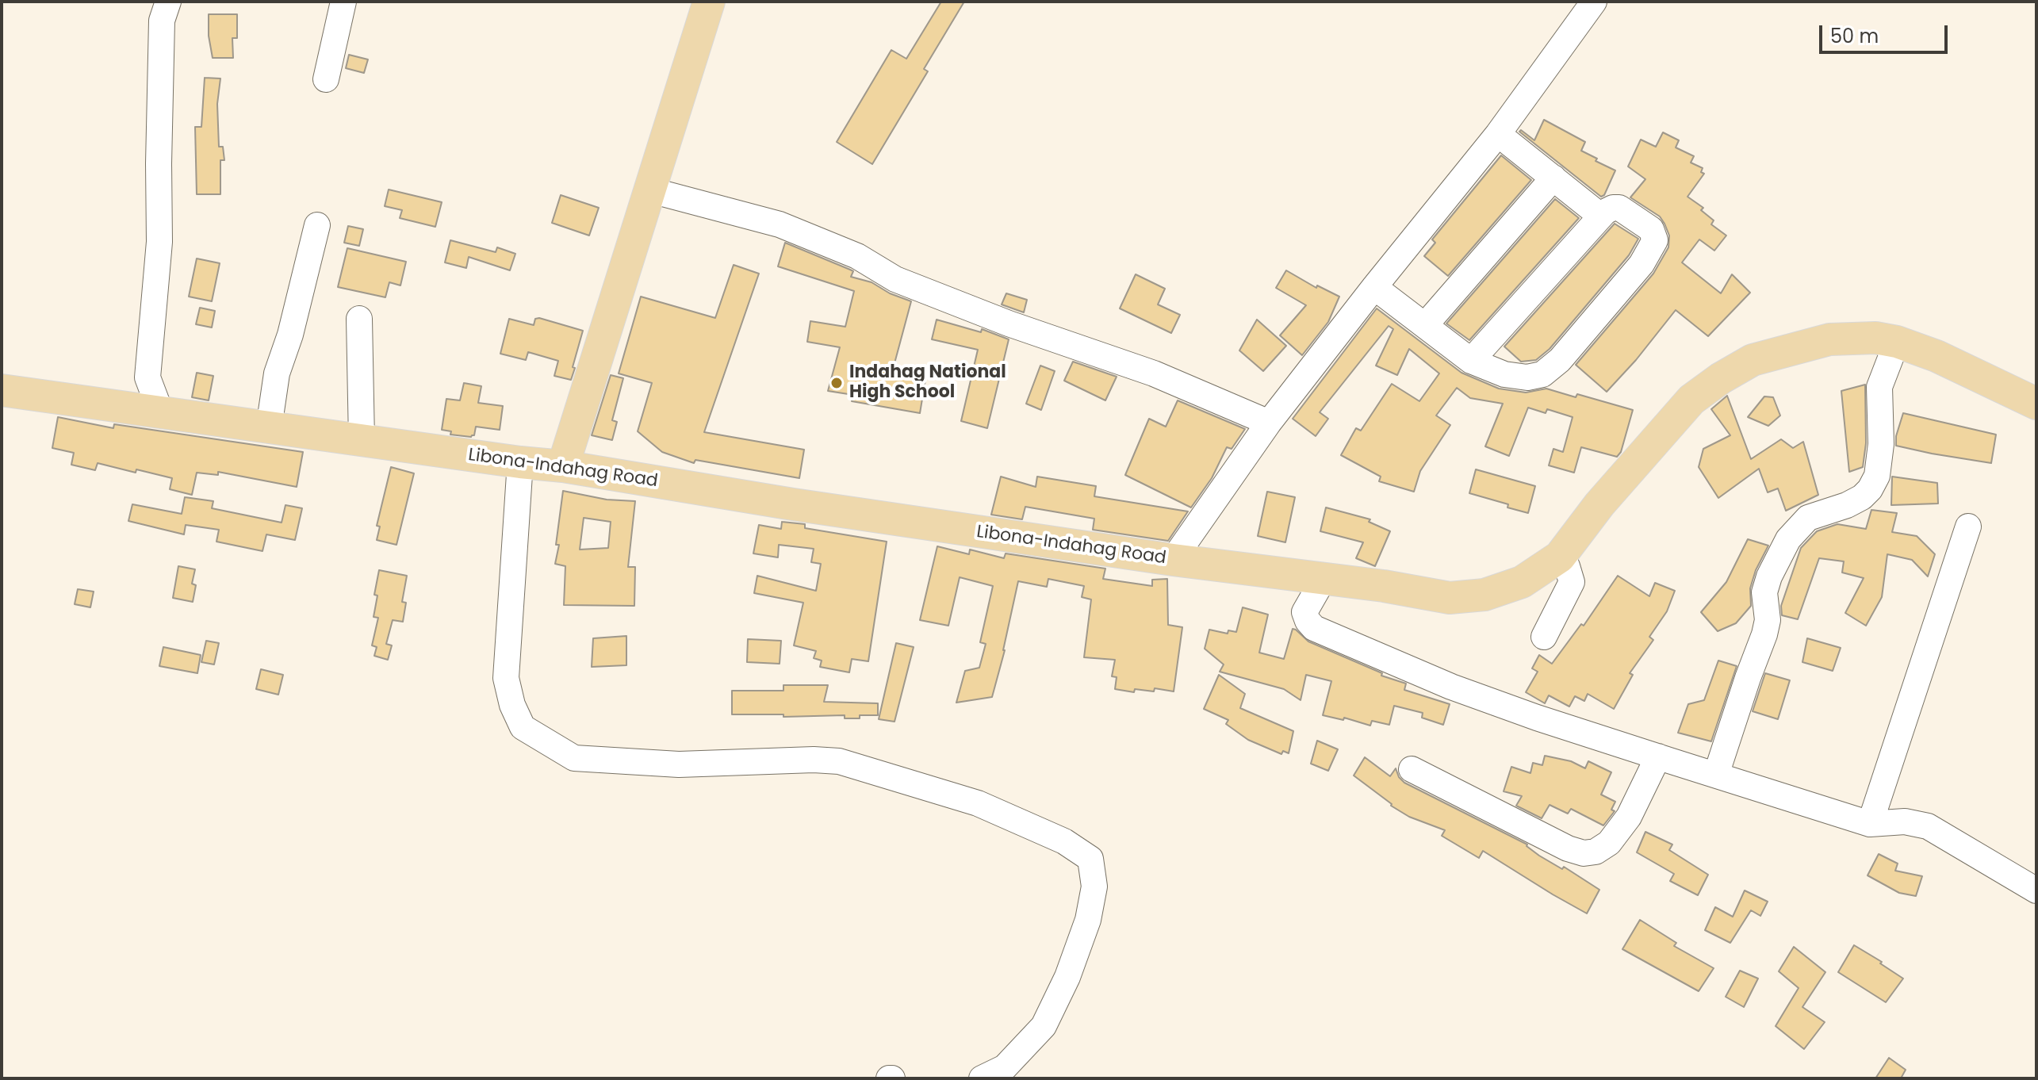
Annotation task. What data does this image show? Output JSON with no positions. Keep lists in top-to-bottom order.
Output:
{
  "streets": {
    "main road": ["Libona-Indahag Road"]
  },
  "places": ["Indahag National High School"],
  "scale_bar": "50 m"
}
